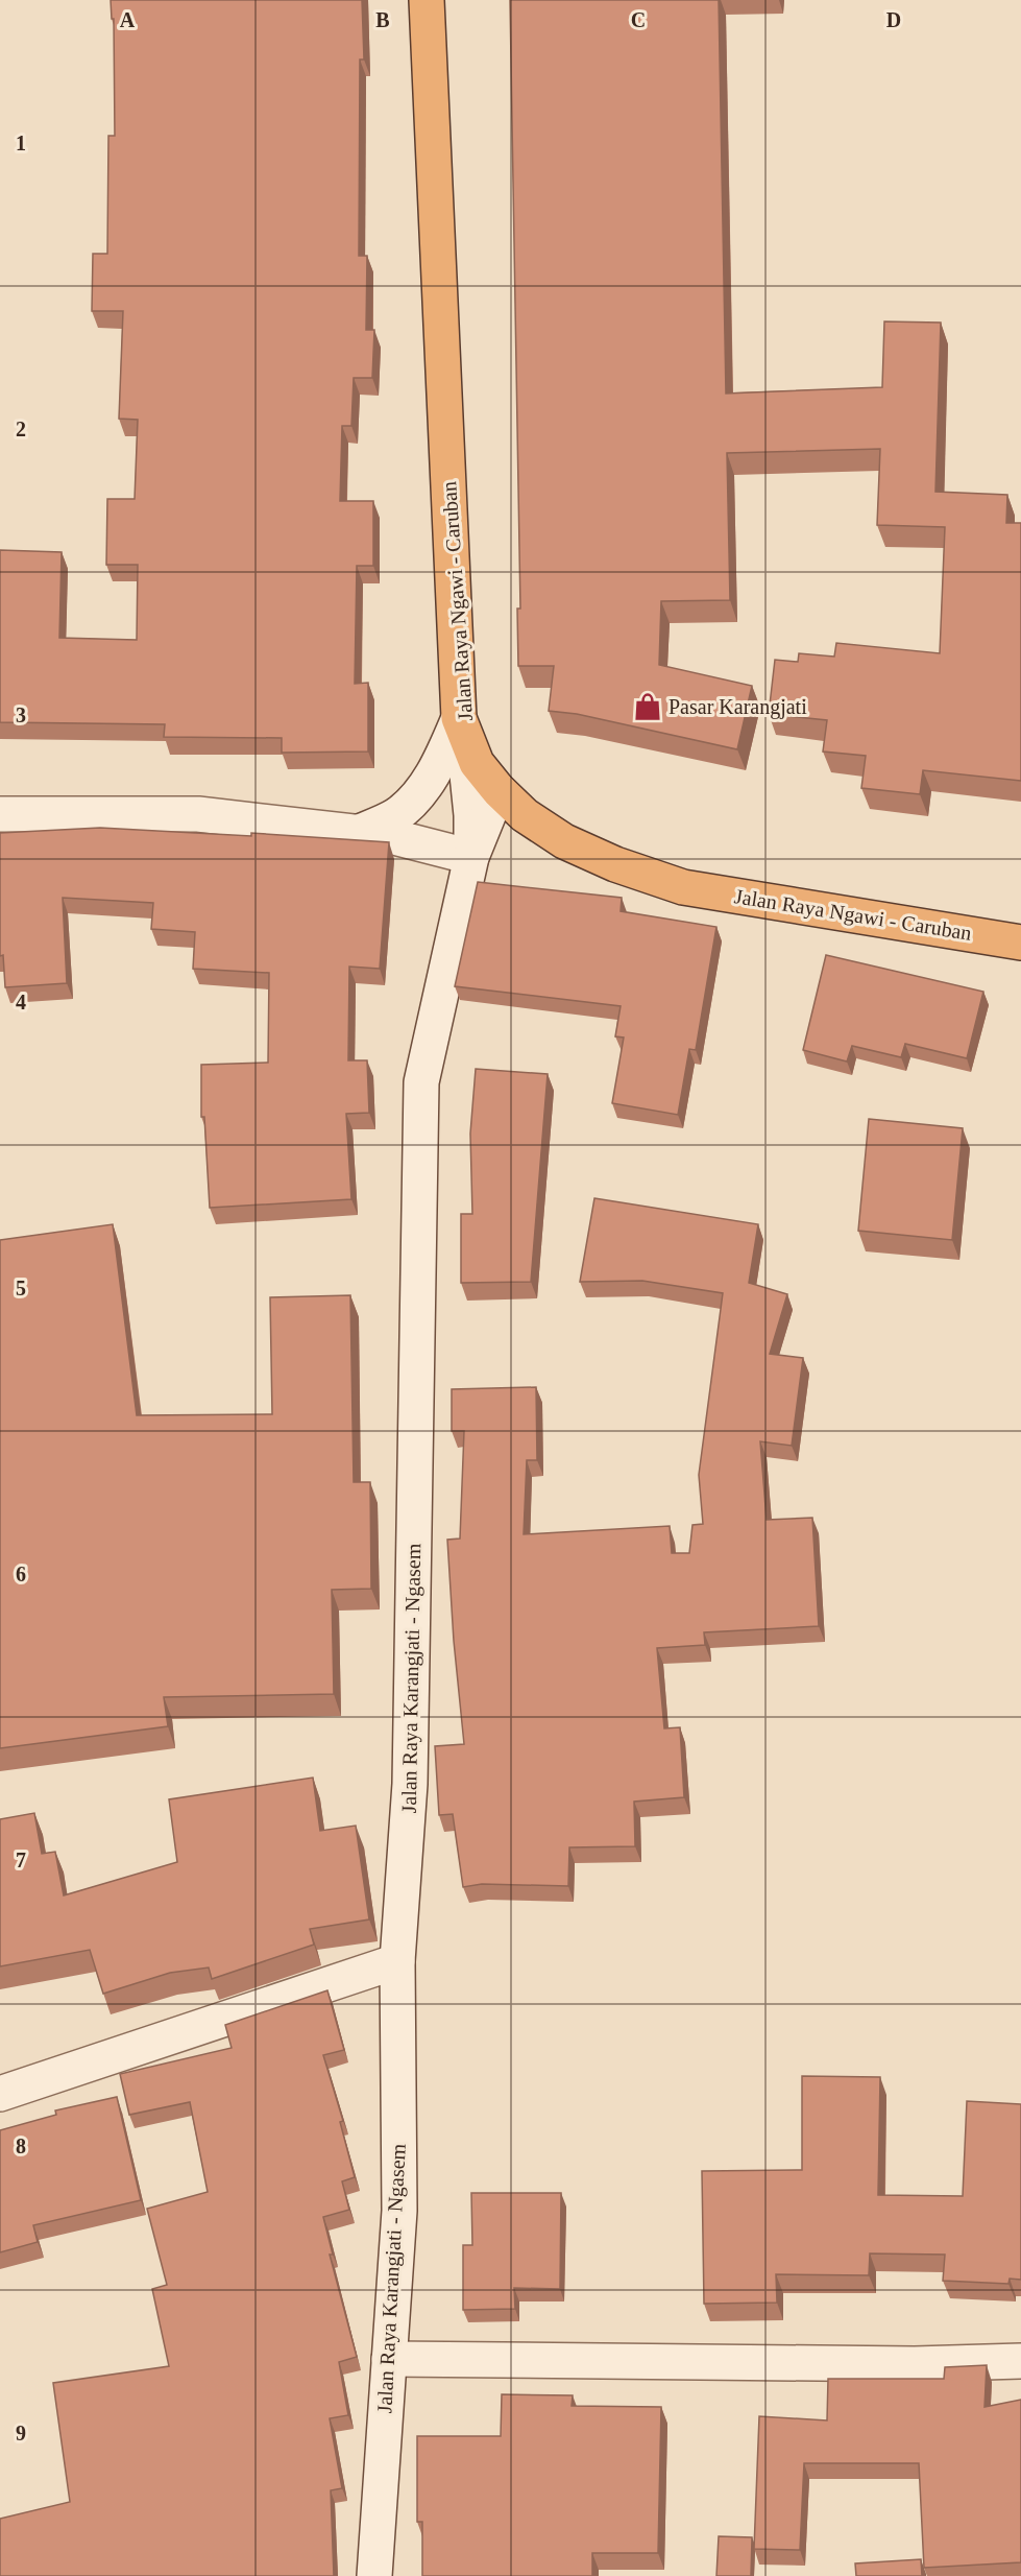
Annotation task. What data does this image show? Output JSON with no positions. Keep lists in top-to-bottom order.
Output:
{
  "streets": {
    "highway": ["Jalan Raya Ngawi - Caruban"],
    "main road": ["Jalan Raya Karangjati - Ngasem"]
  },
  "crossings": [
    ["Jalan Raya Ngawi - Caruban", "Jalan Raya Karangjati - Ngasem"]
  ],
  "places": {
    "shop": ["Pasar Karangjati"]
  },
  "grid": {
    "columns": [
      "A",
      "B",
      "C",
      "D"
    ],
    "rows": [
      "1",
      "2",
      "3",
      "4",
      "5",
      "6",
      "7",
      "8",
      "9"
    ]
  }
}
